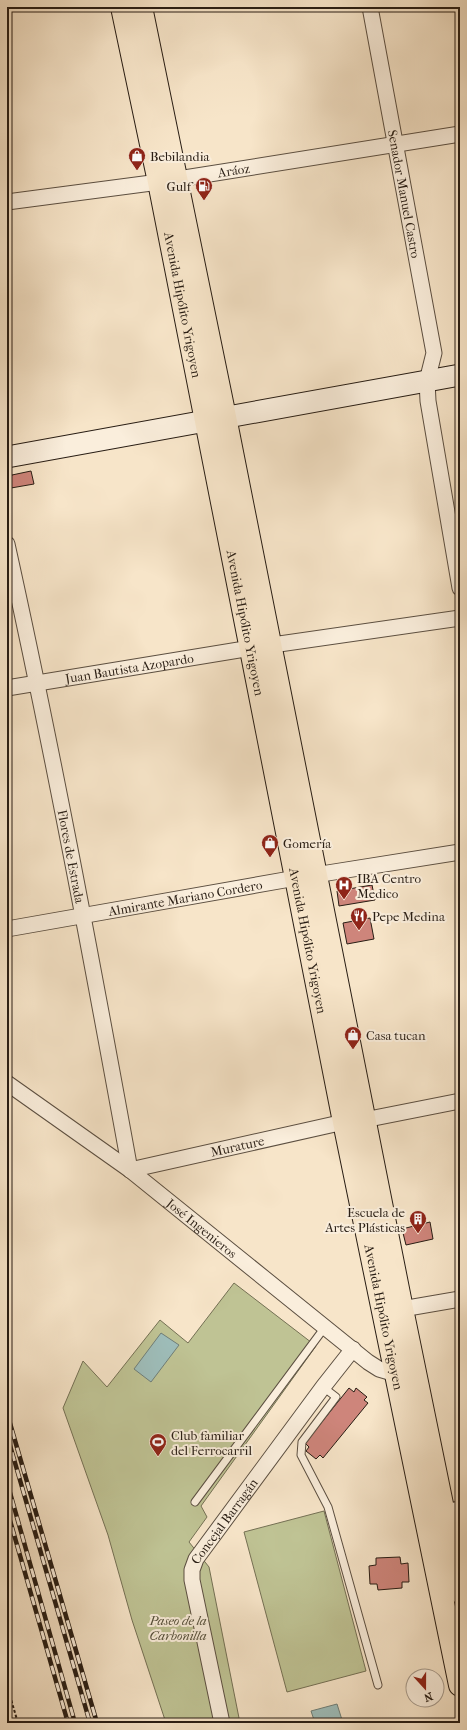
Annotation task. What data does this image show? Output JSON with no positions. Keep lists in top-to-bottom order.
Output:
{
  "streets": {
    "main road": ["Avenida Hipólito Yrigoyen"],
    "street": [
      "Aráoz",
      "Senador Manuel Castro",
      "Juan Bautista Azopardo",
      "Flores de Estrada",
      "Almirante Mariano Cordero",
      "Murature",
      "José Ingenieros",
      "Concejal Barragán"
    ]
  },
  "crossings": [
    ["Aráoz", "Senador Manuel Castro"],
    ["Aráoz", "Avenida Hipólito Yrigoyen"],
    ["Avenida Hipólito Yrigoyen", "Juan Bautista Azopardo"],
    ["Avenida Hipólito Yrigoyen", "Almirante Mariano Cordero"],
    ["Avenida Hipólito Yrigoyen", "Murature"],
    ["Avenida Hipólito Yrigoyen", "José Ingenieros"],
    ["Juan Bautista Azopardo", "Flores de Estrada"],
    ["Flores de Estrada", "Almirante Mariano Cordero"],
    ["Flores de Estrada", "Murature"],
    ["Flores de Estrada", "José Ingenieros"],
    ["Murature", "José Ingenieros"],
    ["José Ingenieros", "Concejal Barragán"]
  ],
  "parks": ["Paseo de la Carbonilla"],
  "places": {
    "shop": ["Bebilandia", "Gomería", "Casa tucan"],
    "fuel station": ["Gulf"],
    "hospital": ["IBA Centro Medico"],
    "restaurant": ["Pepe Medina"],
    "building": ["Escuela de Artes Plásticas"],
    "sports": ["Club familiar del Ferrocarril"]
  },
  "north": "bottom"
}
